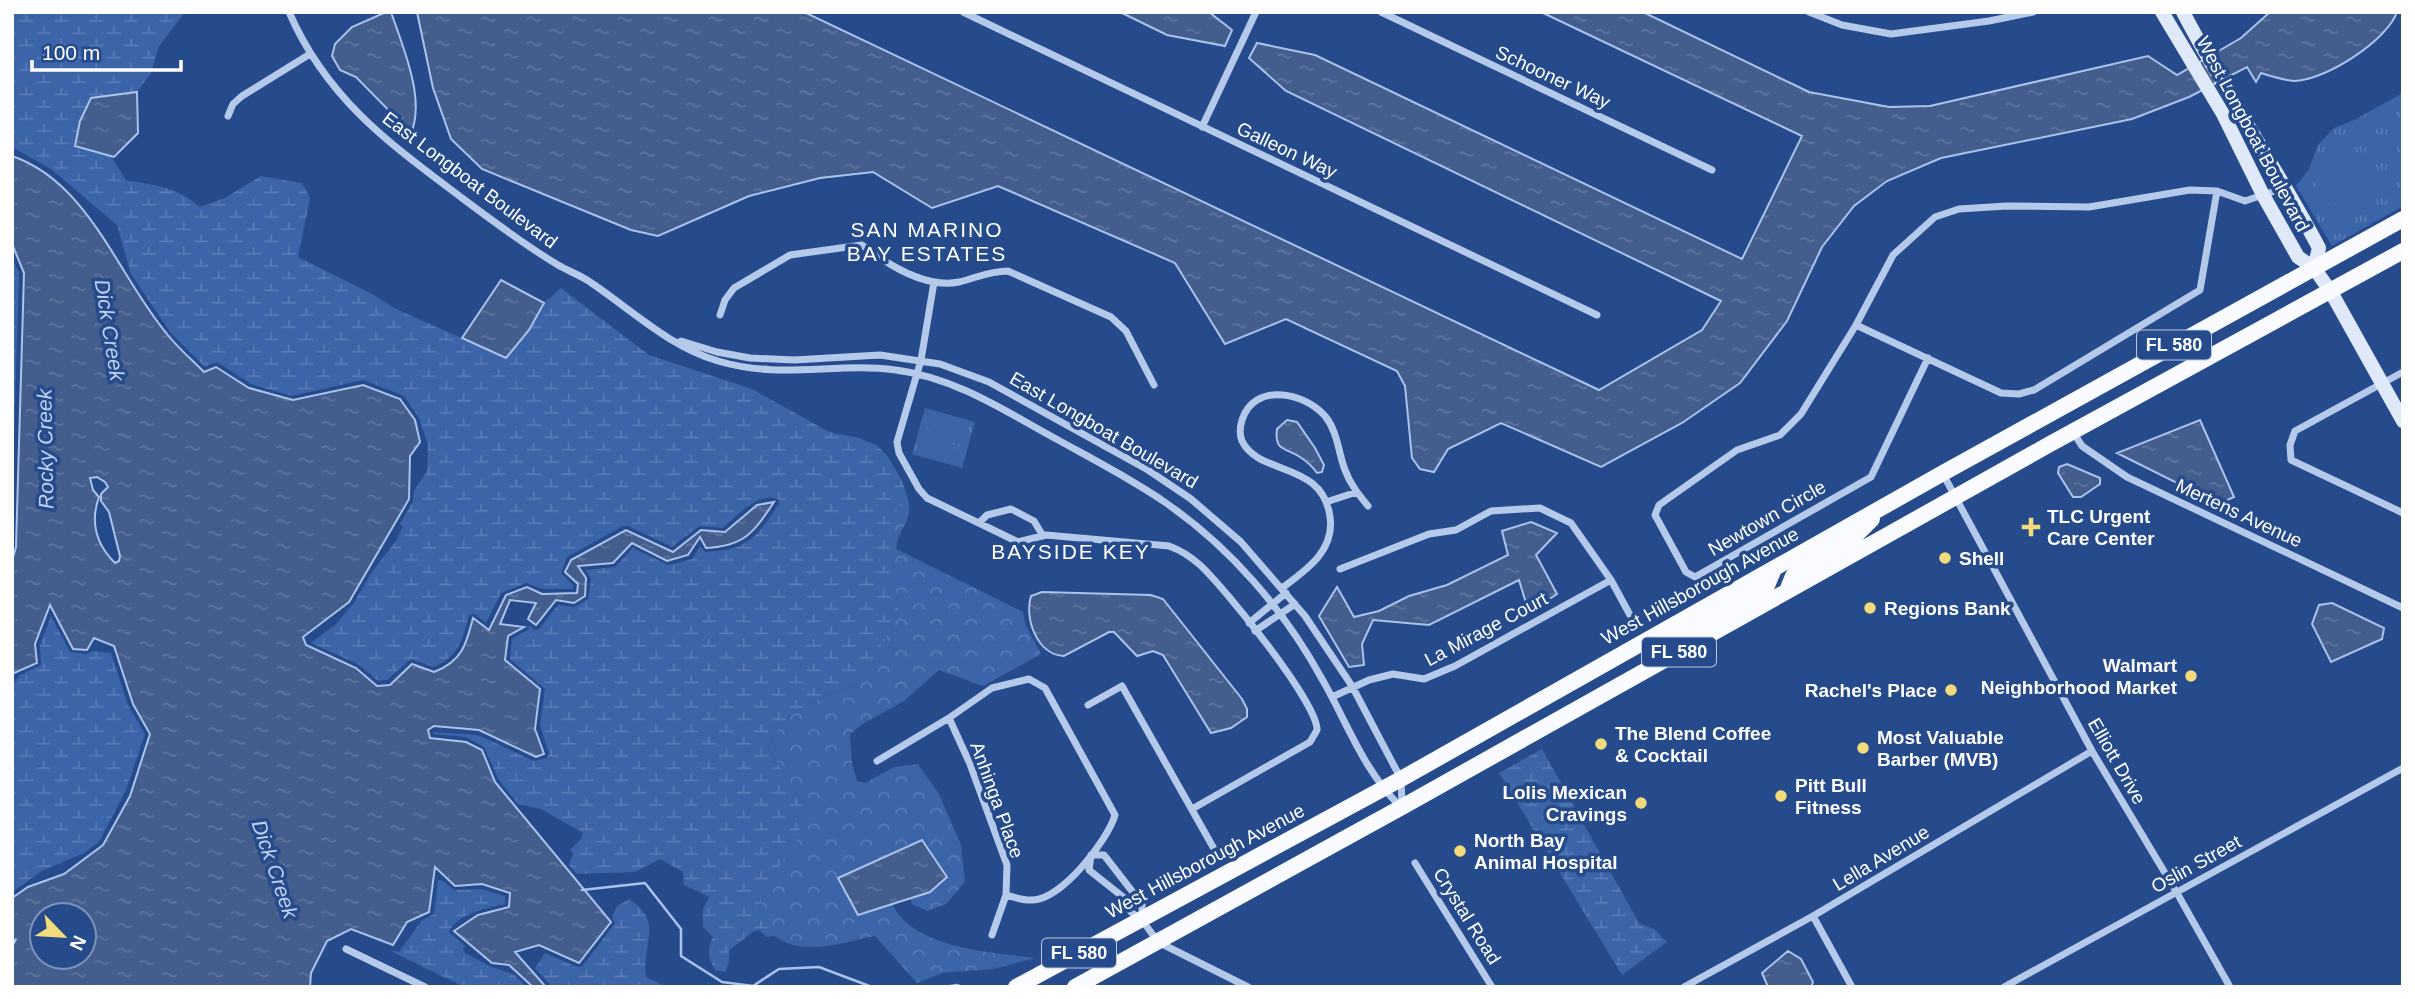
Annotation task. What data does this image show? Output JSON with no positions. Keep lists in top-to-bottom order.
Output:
{
  "streets": {
    "main road": ["FL 580", "West Hillsborough Avenue"],
    "street": [
      "Schooner Way",
      "West Longboat Boulevard",
      "Galleon Way",
      "East Longboat Boulevard",
      "Mertens Avenue",
      "Newtown Circle",
      "La Mirage Court",
      "Elliott Drive",
      "Anhinga Place",
      "Lella Avenue",
      "Oslin Street",
      "Crystal Road"
    ]
  },
  "crossings": [
    ["West Longboat Boulevard", "FL 580"],
    ["West Longboat Boulevard", "Newtown Circle"],
    ["West Longboat Boulevard", "West Hillsborough Avenue"],
    ["East Longboat Boulevard", "FL 580"],
    ["East Longboat Boulevard", "West Hillsborough Avenue"],
    ["East Longboat Boulevard", "La Mirage Court"],
    ["FL 580", "Mertens Avenue"],
    ["FL 580", "Elliott Drive"],
    ["West Hillsborough Avenue", "Elliott Drive"],
    ["Elliott Drive", "Lella Avenue"],
    ["Elliott Drive", "Oslin Street"]
  ],
  "districts": ["SAN MARINO BAY ESTATES", "BAYSIDE KEY"],
  "water": ["Dick Creek", "Rocky Creek"],
  "places": {
    "health": ["TLC Urgent Care Center"],
    "other": [
      "Shell",
      "Regions Bank",
      "Walmart Neighborhood Market",
      "Rachel's Place",
      "The Blend Coffee & Cocktail",
      "Most Valuable Barber (MVB)",
      "Pitt Bull Fitness",
      "Lolis Mexican Cravings",
      "North Bay Animal Hospital"
    ]
  },
  "scale_bar": "100 m",
  "north": "bottom right"
}
